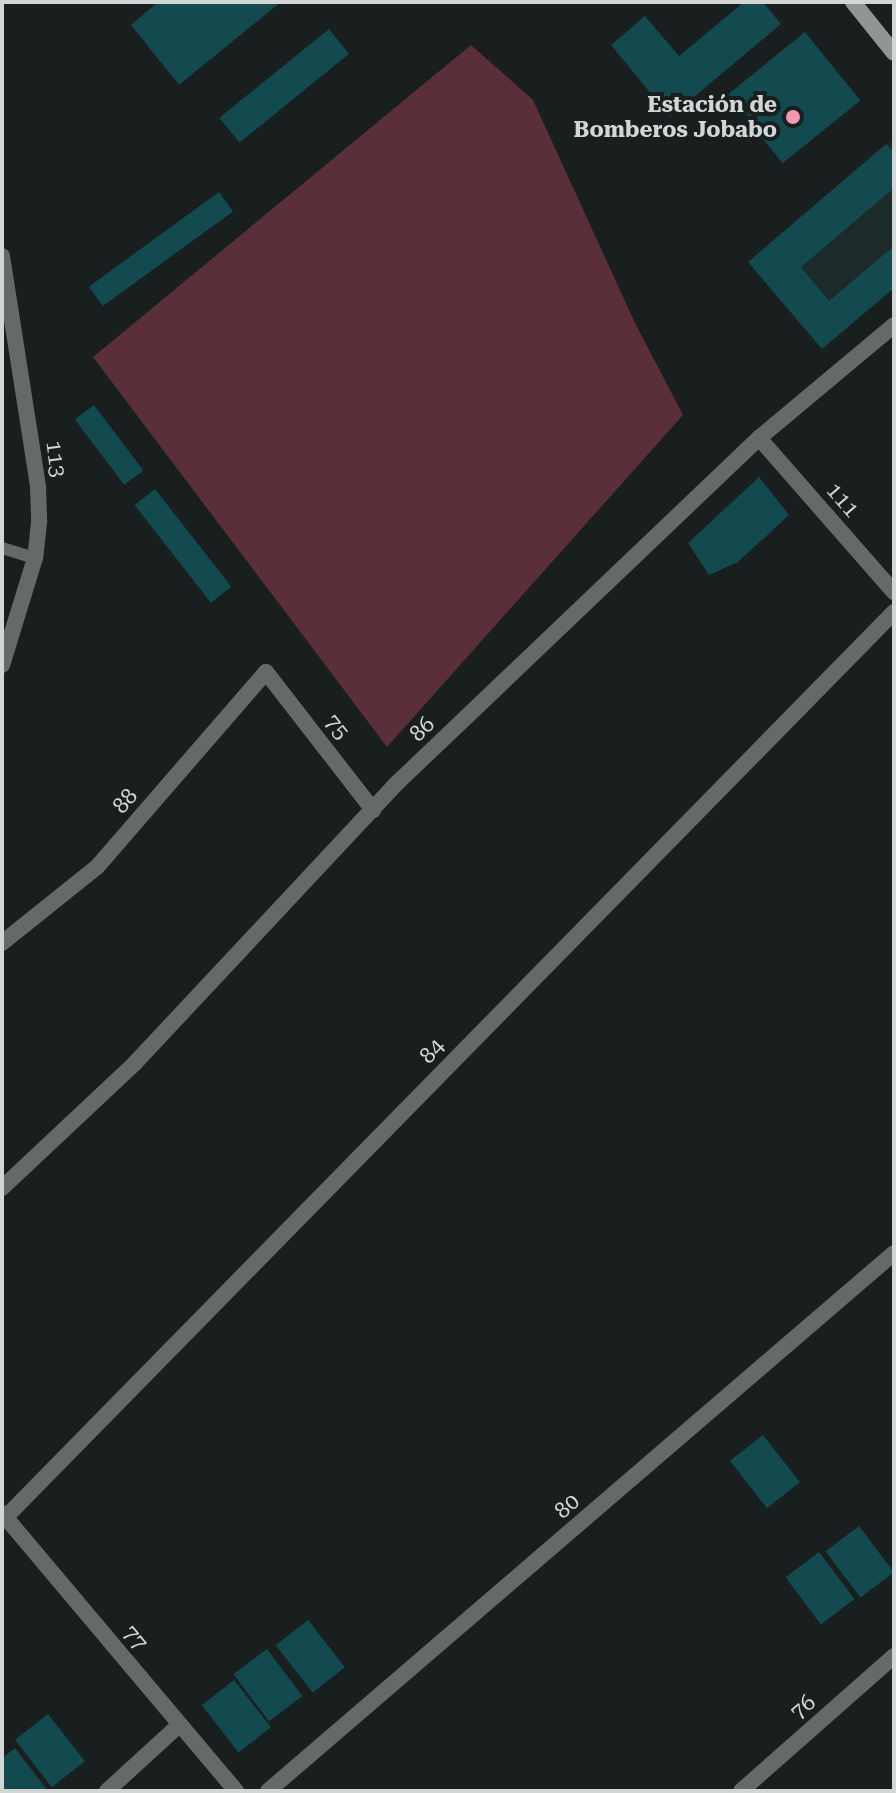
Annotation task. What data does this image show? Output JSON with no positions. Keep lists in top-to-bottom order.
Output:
{
  "streets": {
    "street": [
      "113",
      "111",
      "75",
      "86",
      "88",
      "84",
      "80",
      "77",
      "76"
    ]
  },
  "crossings": [
    ["111", "86"],
    ["75", "86"],
    ["75", "88"],
    ["84", "77"]
  ],
  "places": ["Estación de Bomberos Jobabo"]
}
